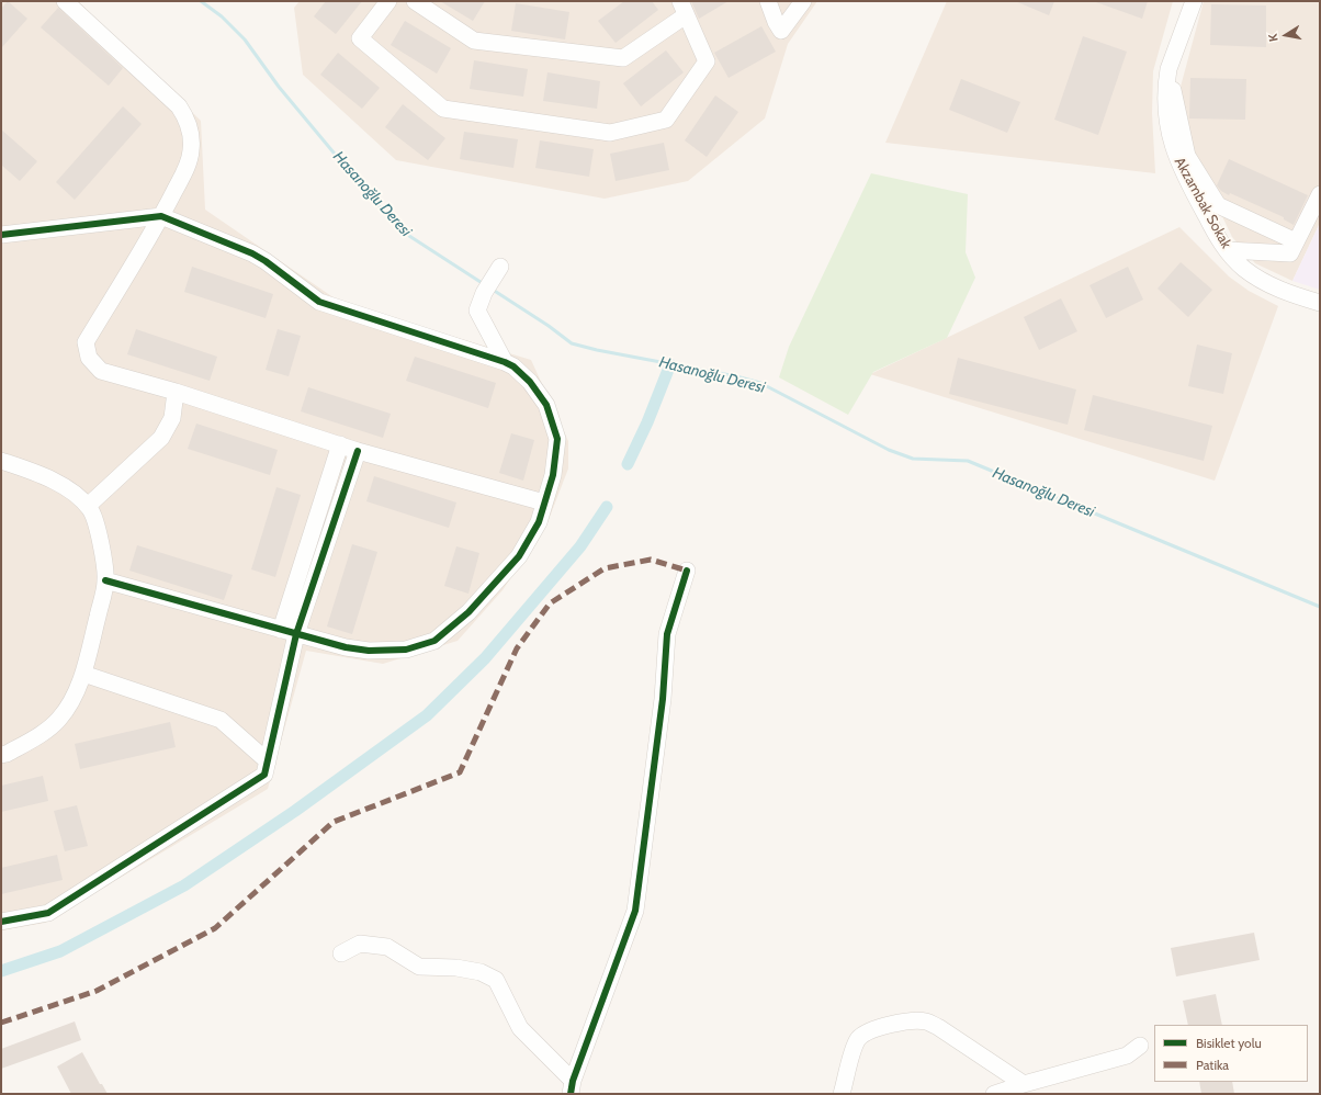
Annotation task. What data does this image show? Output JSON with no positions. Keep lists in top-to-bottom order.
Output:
{
  "streets": {
    "street": ["Akzambak Sokak"]
  },
  "water": ["Hasanoğlu Deresi"],
  "legend": ["Bisiklet yolu", "Patika"],
  "north": "left"
}
